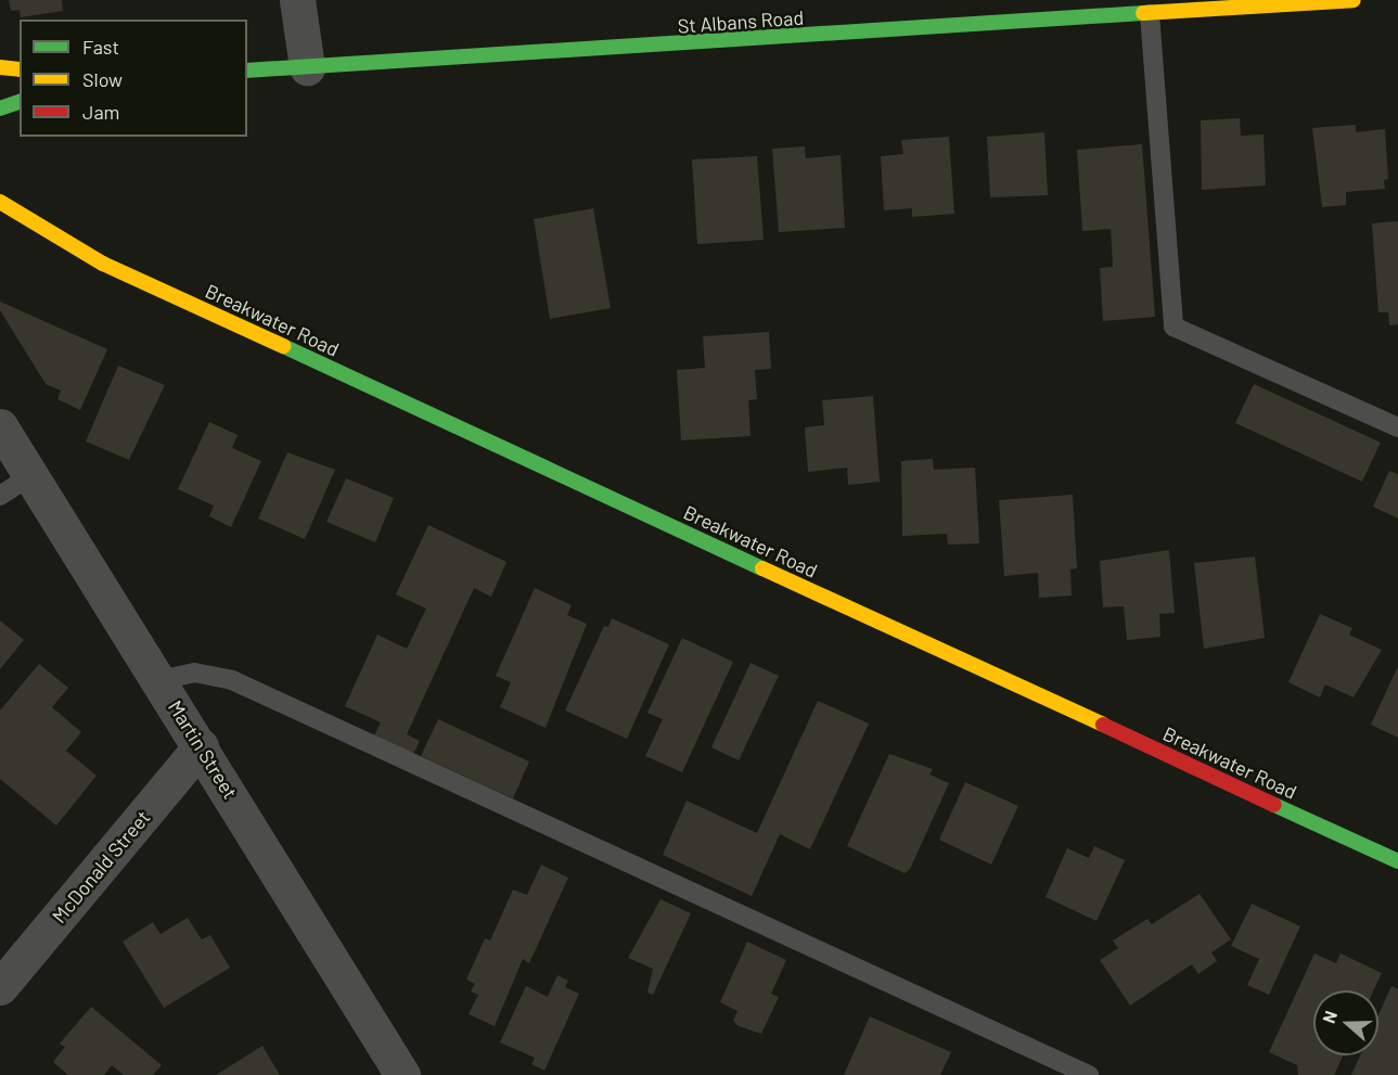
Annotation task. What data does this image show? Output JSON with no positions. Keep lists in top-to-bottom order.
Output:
{
  "streets": {
    "street": [
      "St Albans Road",
      "Breakwater Road",
      "Martin Street",
      "McDonald Street"
    ]
  },
  "crossings": [
    ["Martin Street", "McDonald Street"]
  ],
  "legend": ["Fast", "Slow", "Jam"],
  "north": "left"
}
